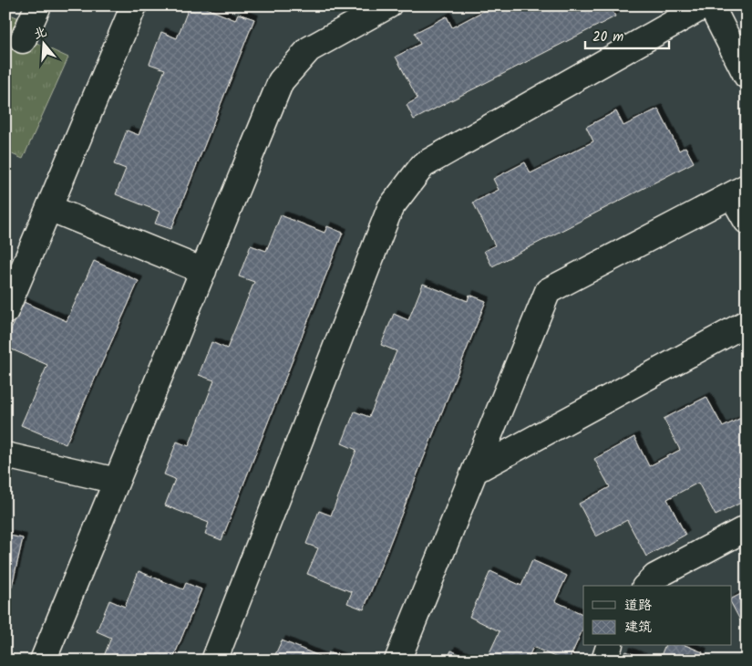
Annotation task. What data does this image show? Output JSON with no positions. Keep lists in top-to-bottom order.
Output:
{
  "legend": ["道路", "建筑"],
  "scale_bar": "20 m",
  "north": "top"
}
